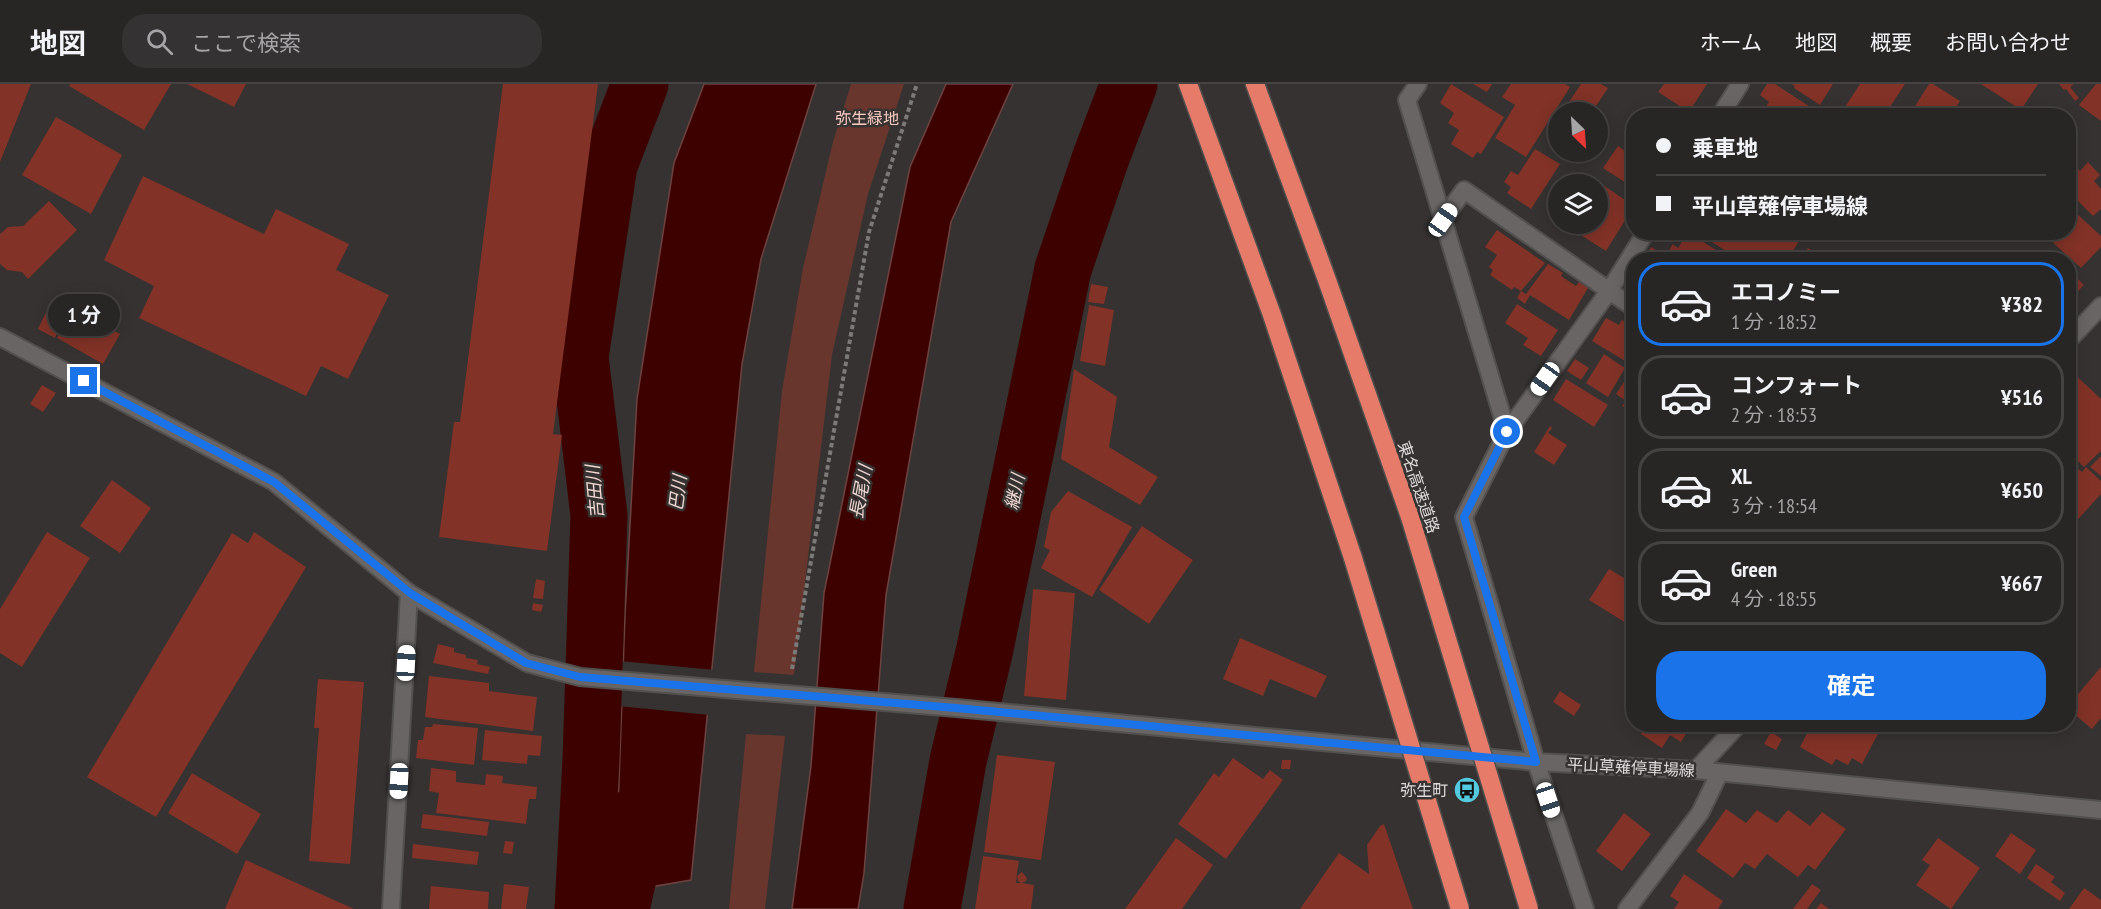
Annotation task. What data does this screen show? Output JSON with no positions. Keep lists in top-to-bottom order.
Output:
{
  "streets": {
    "highway": ["東名高速道路"],
    "main road": ["平山草薙停車場線"]
  },
  "water": [
    "吉田川",
    "長尾川",
    "継川",
    "巴川"
  ],
  "parks": ["弥生緑地"],
  "places": {
    "bus stop": ["弥生町"]
  },
  "north": "bottom right",
  "page": {
    "header": "地図",
    "search": "ここで検索",
    "nav": [
      "ホーム",
      "地図",
      "概要",
      "お問い合わせ"
    ],
    "banner": ["乗車地", "平山草薙停車場線"],
    "list": [
      {
        "name": "エコノミー",
        "note": "1 分 · 18:52",
        "value": "¥382"
      },
      {
        "name": "コンフォート",
        "note": "2 分 · 18:53",
        "value": "¥516"
      },
      {
        "name": "XL",
        "note": "3 分 · 18:54",
        "value": "¥650"
      },
      {
        "name": "Green",
        "note": "4 分 · 18:55",
        "value": "¥667"
      }
    ],
    "bubble": "1 分",
    "buttons": "確定"
  }
}
